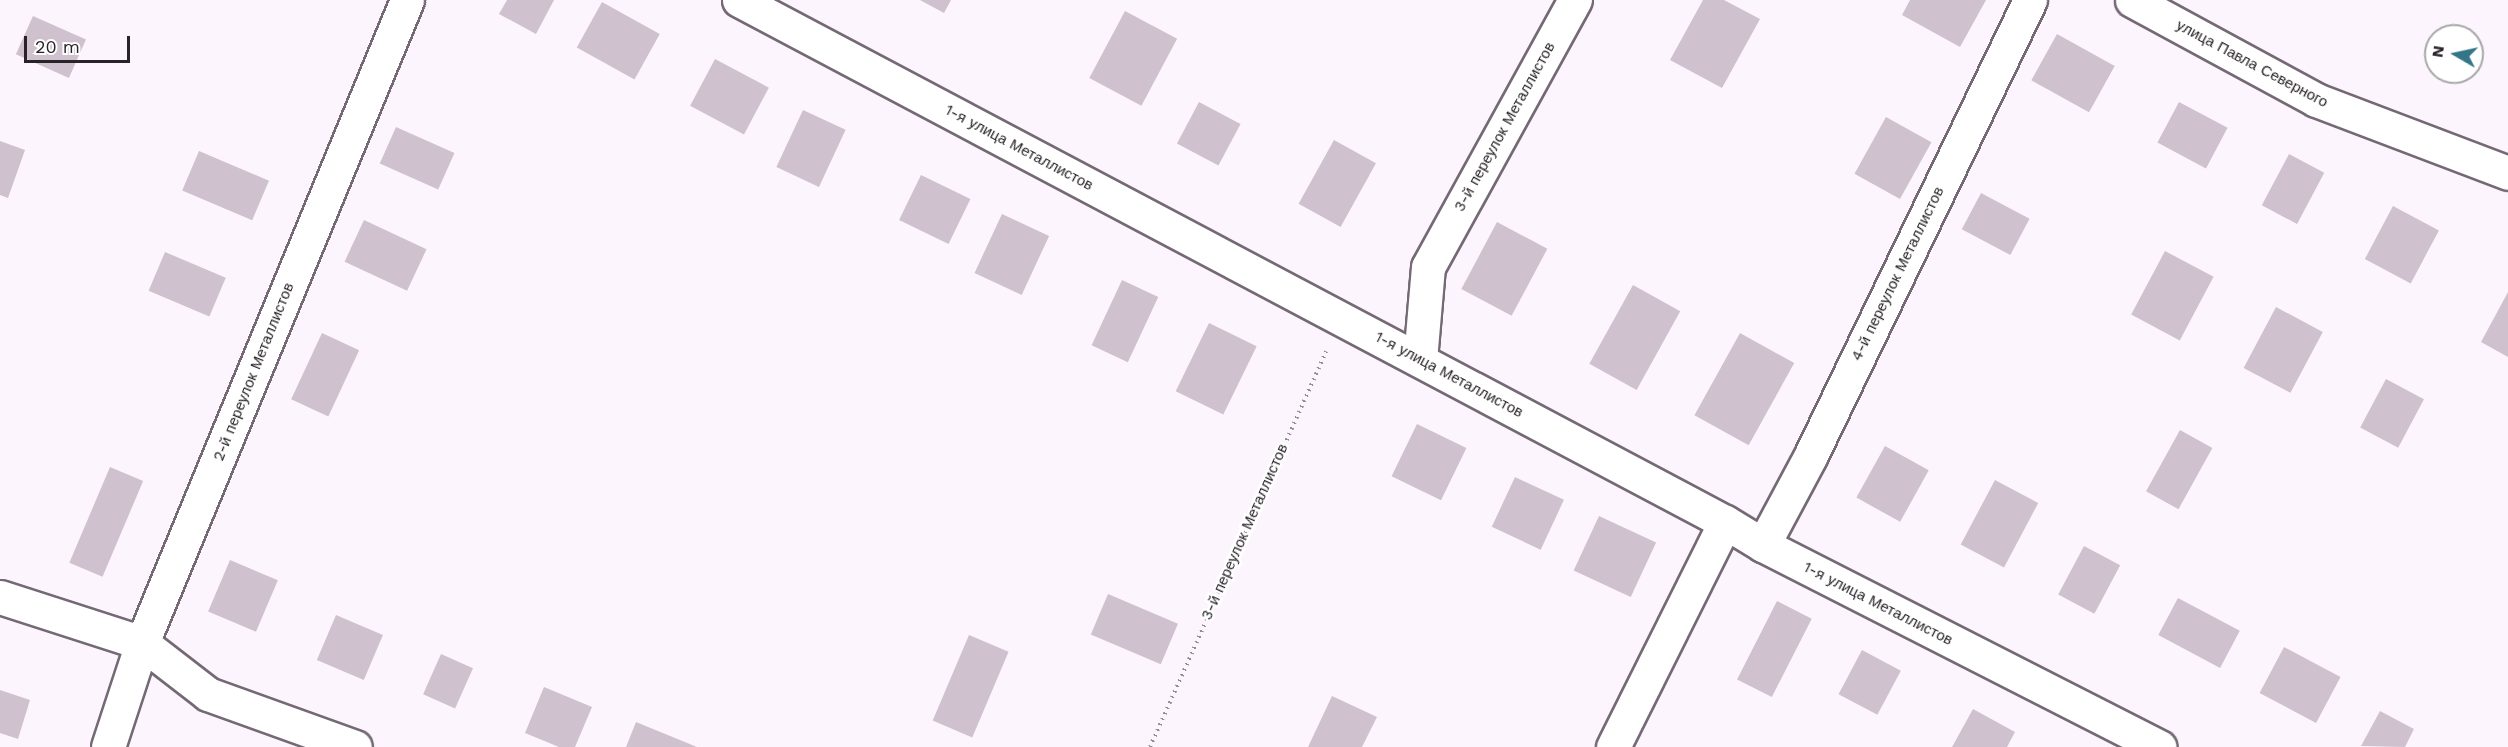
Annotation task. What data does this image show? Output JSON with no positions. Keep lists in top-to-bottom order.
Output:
{
  "streets": {
    "street": [
      "улица Павла Северного",
      "3-й переулок Металлистов",
      "1-я улица Металлистов",
      "4-й переулок Металлистов",
      "2-й переулок Металлистов"
    ]
  },
  "crossings": [
    ["3-й переулок Металлистов", "1-я улица Металлистов"],
    ["1-я улица Металлистов", "4-й переулок Металлистов"]
  ],
  "scale_bar": "20 m",
  "north": "left"
}
